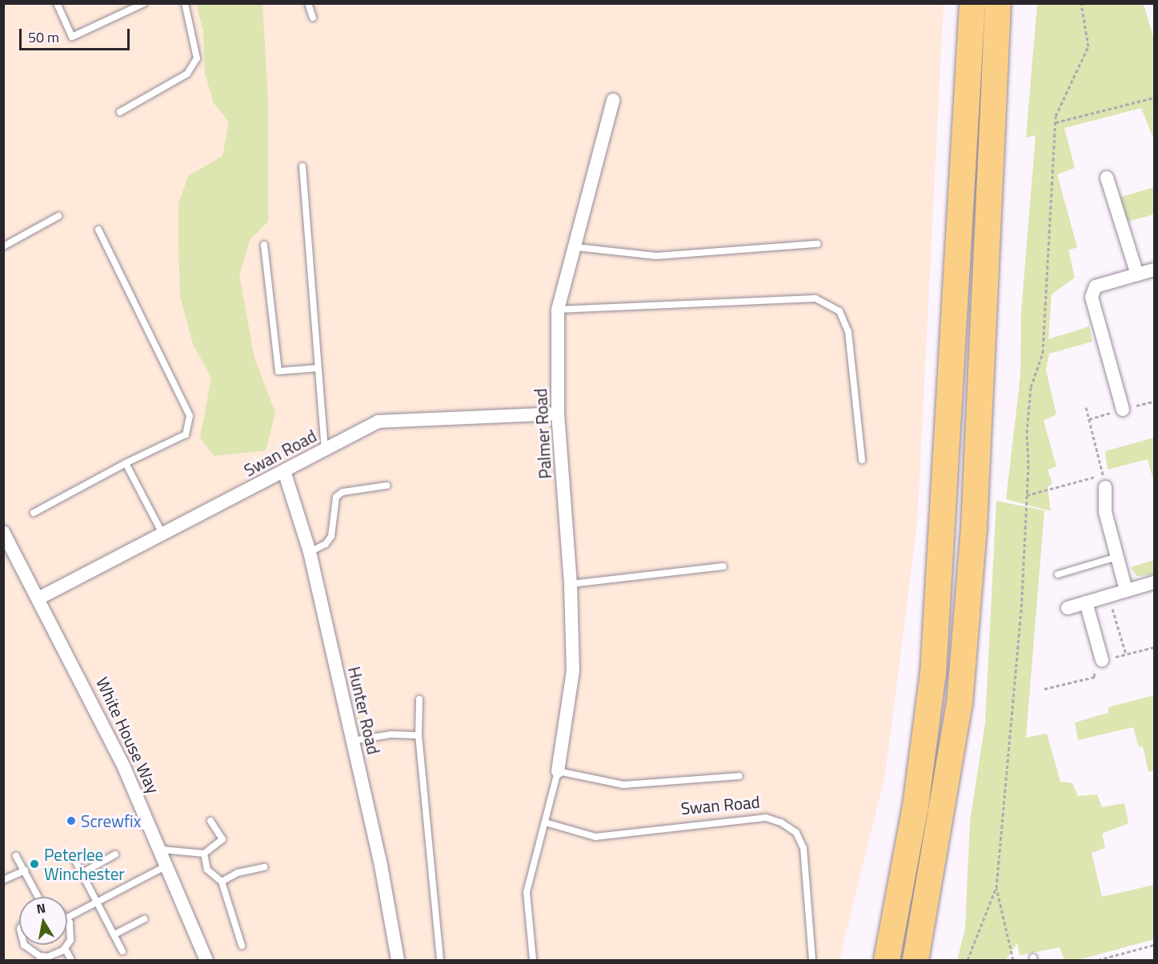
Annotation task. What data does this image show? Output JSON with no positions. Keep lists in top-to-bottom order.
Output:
{
  "streets": {
    "street": [
      "Palmer Road",
      "Swan Road",
      "Hunter Road",
      "White House Way"
    ]
  },
  "crossings": [
    ["Palmer Road", "Swan Road"],
    ["Swan Road", "Hunter Road"],
    ["Swan Road", "White House Way"]
  ],
  "places": ["Screwfix", "Peterlee Winchester"],
  "scale_bar": "50 m",
  "north": "top"
}
